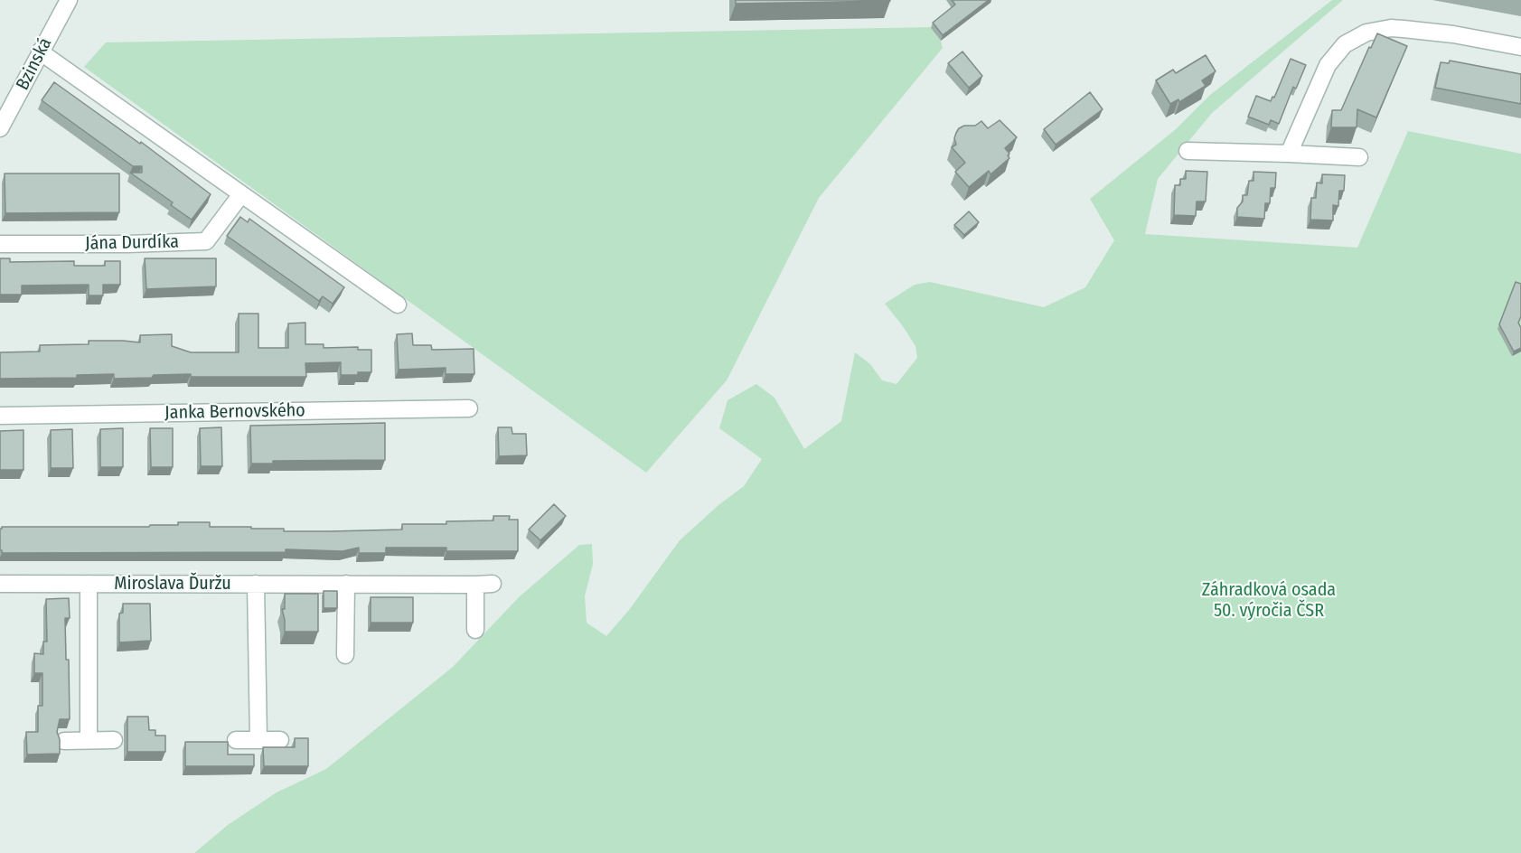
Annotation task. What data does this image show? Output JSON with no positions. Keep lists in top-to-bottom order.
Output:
{
  "streets": {
    "street": [
      "Bzinská",
      "Jána Durdíka",
      "Janka Bernovského",
      "Miroslava Ďuržu"
    ]
  },
  "parks": ["Záhradková osada 50. výročia ČSR"]
}
